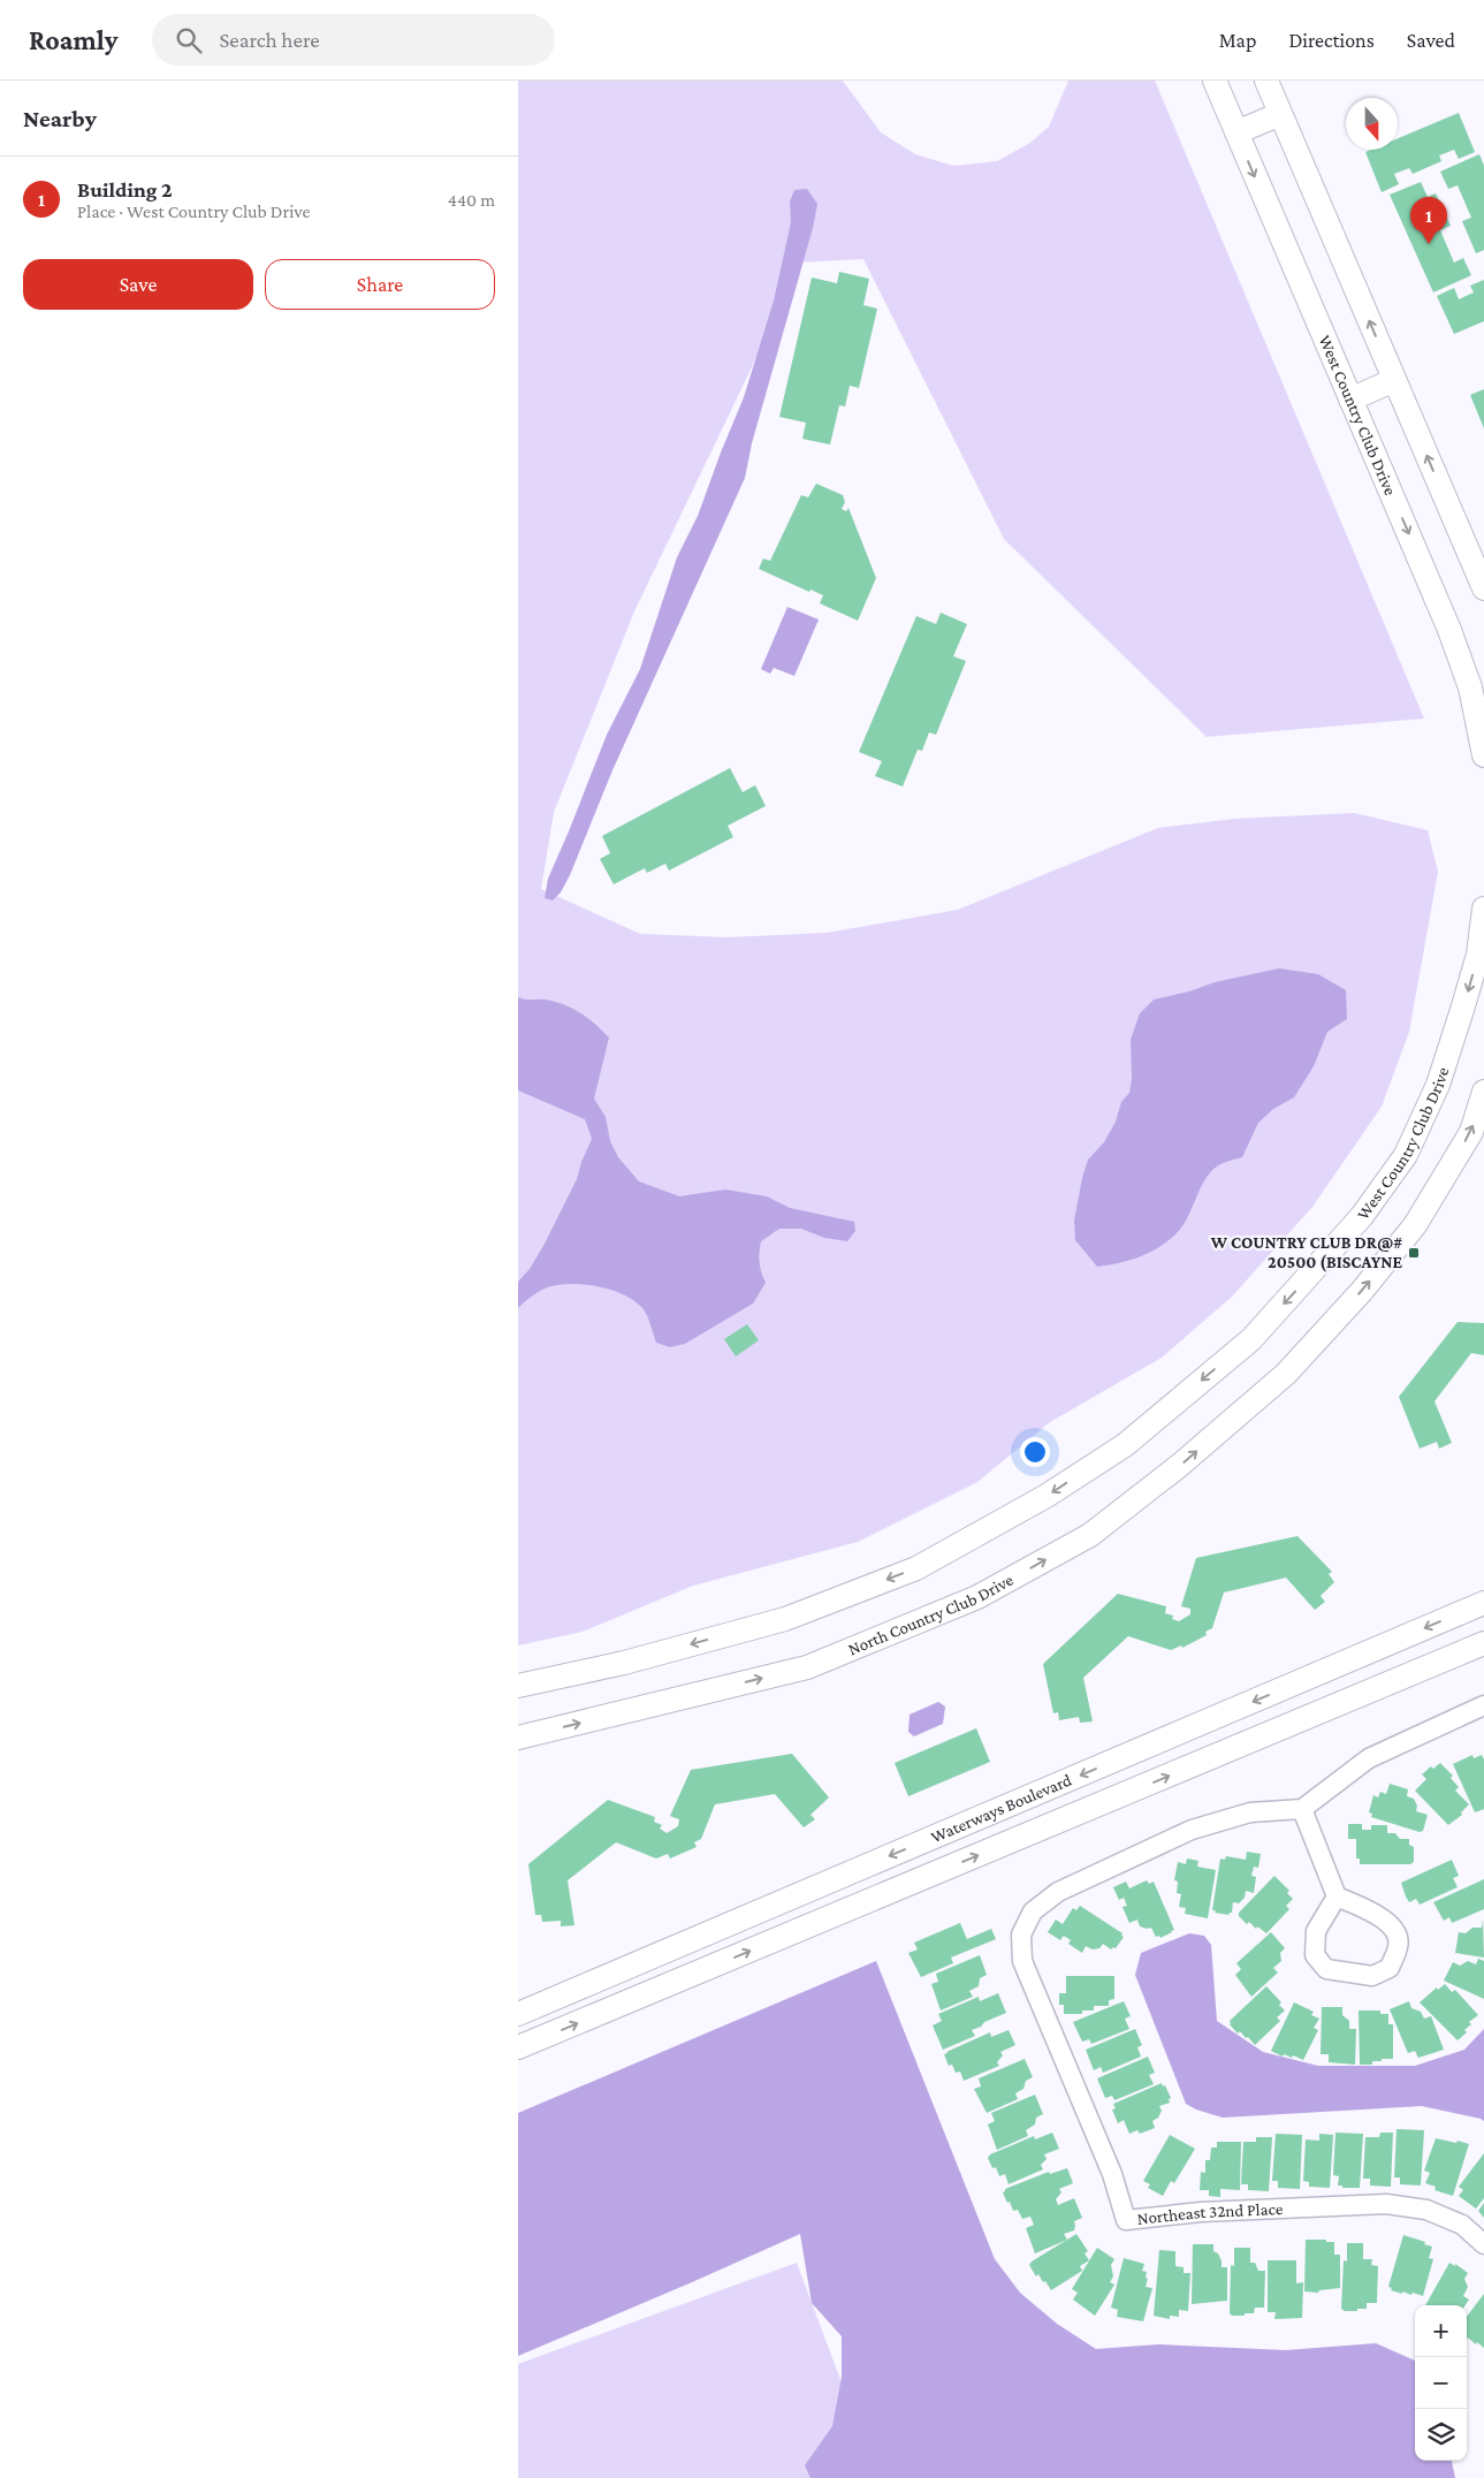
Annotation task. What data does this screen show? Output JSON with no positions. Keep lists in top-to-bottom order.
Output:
{
  "streets": {
    "street": [
      "West Country Club Drive",
      "North Country Club Drive",
      "Waterways Boulevard",
      "Northeast 32nd Place"
    ]
  },
  "one_way": ["North Country Club Drive"],
  "places": {
    "transit": ["W COUNTRY CLUB DR@# 20500 (BISCAYNE"]
  },
  "north": "bottom",
  "page": {
    "header": "Roamly",
    "search": "Search here",
    "nav": ["Map", "Directions", "Saved"],
    "heading": "Nearby",
    "list": [
      {
        "mark": "1",
        "name": "Building 2",
        "note": "Place · West Country Club Drive",
        "value": "440 m"
      }
    ],
    "pins": "1",
    "buttons": ["Save", "Share"],
    "map_buttons": ["+", "−"]
  }
}
